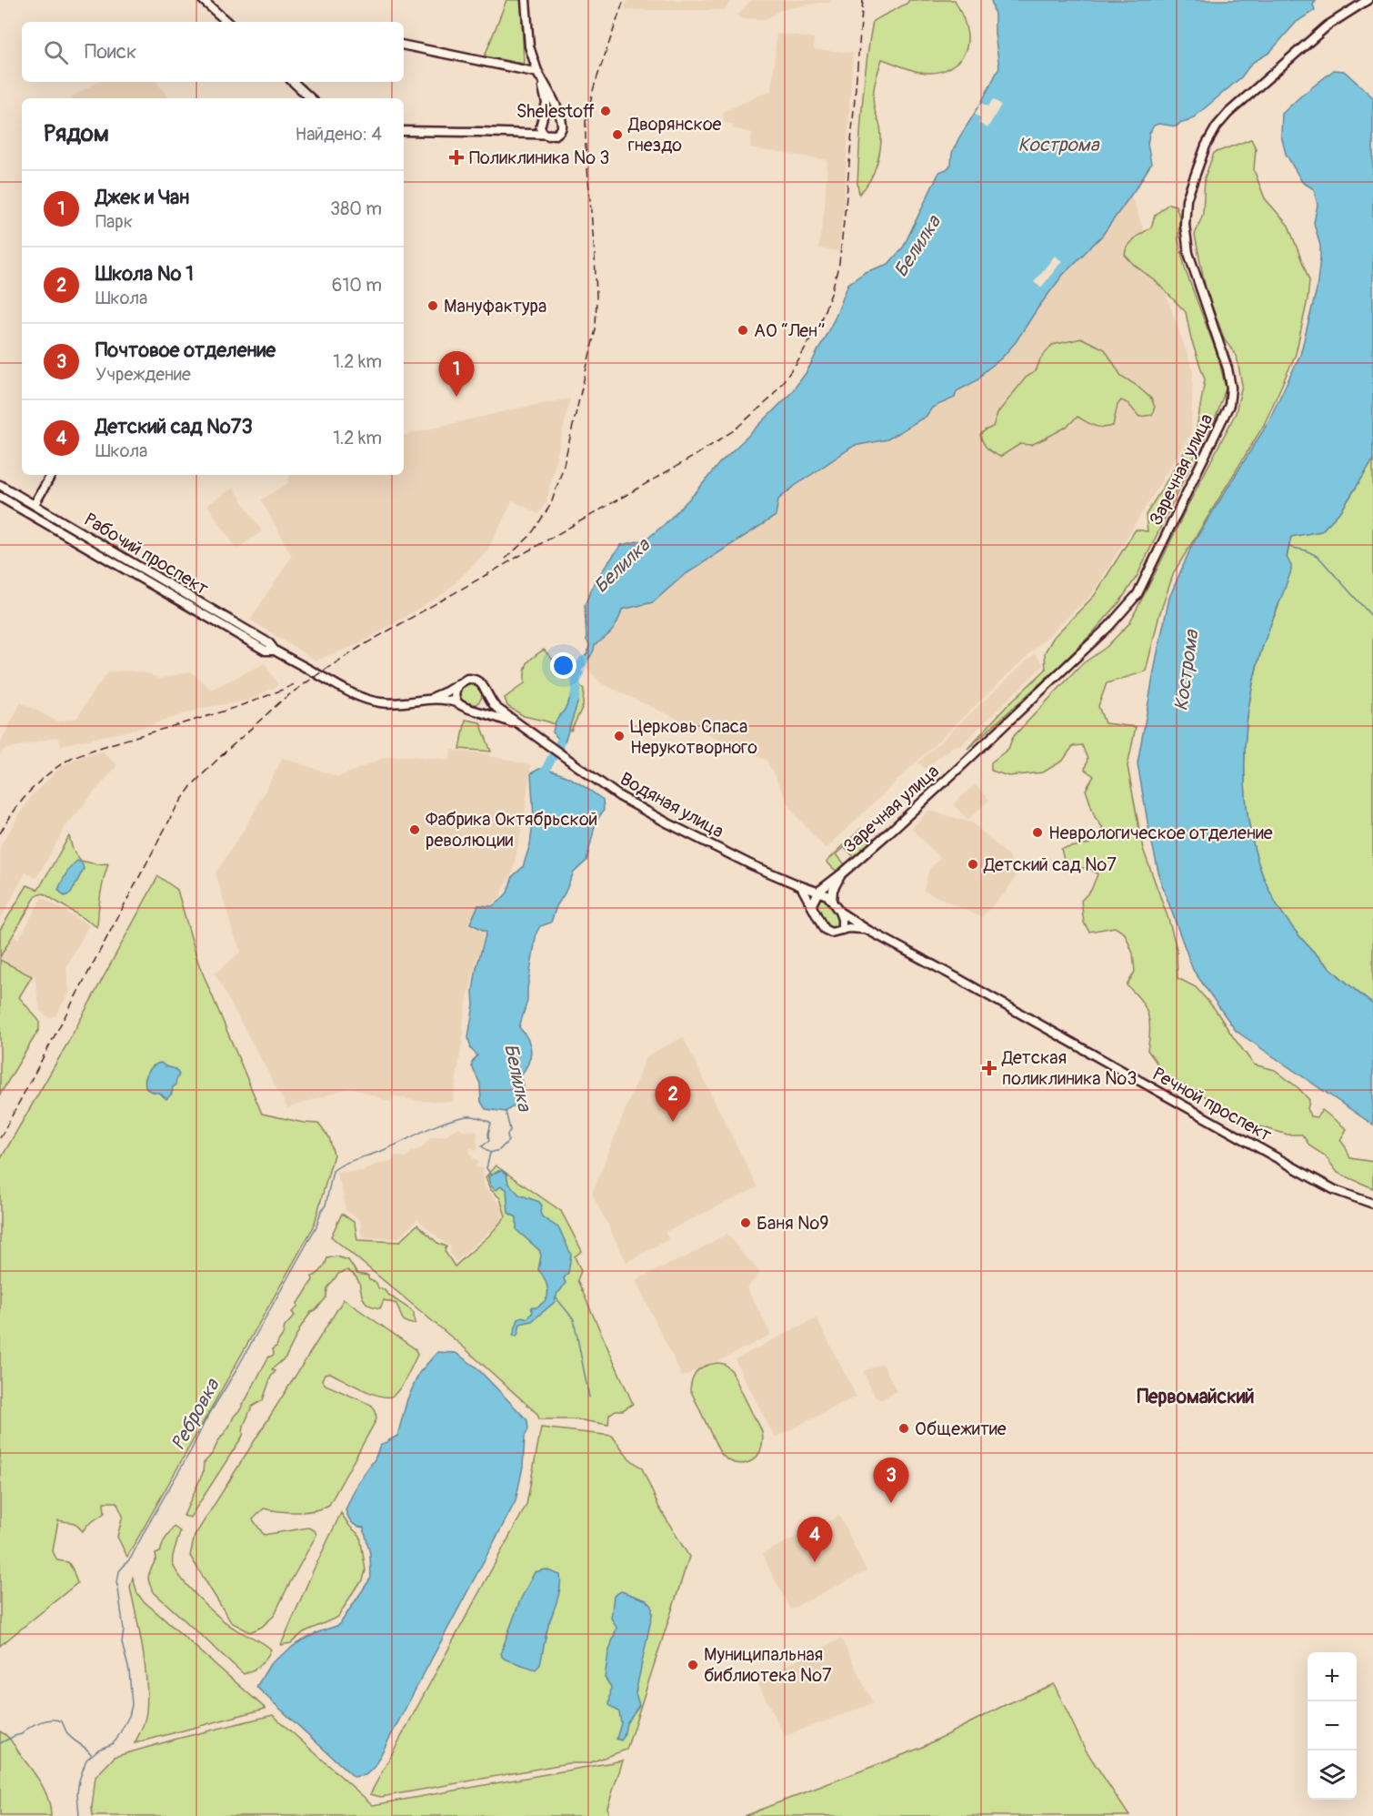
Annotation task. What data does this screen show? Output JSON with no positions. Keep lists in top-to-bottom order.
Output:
{
  "streets": {
    "street": [
      "Заречная улица",
      "Рабочий проспект",
      "Водяная улица",
      "Речной проспект"
    ]
  },
  "crossings": [
    ["Заречная улица", "Водяная улица"]
  ],
  "districts": ["Первомайский"],
  "water": ["Кострома", "Белилка", "Ребровка"],
  "places": {
    "other": [
      "Shelestoff",
      "Дворянское гнездо",
      "Мануфактура",
      "АО “Лен”",
      "Церковь Спаса Нерукотворного",
      "Фабрика Октябрьской революции",
      "Неврологическое отделение",
      "Детский сад №7",
      "Баня №9",
      "Общежитие",
      "Муниципальная библиотека №7"
    ],
    "health": ["Поликлиника № 3", "Детская поликлиника №3"]
  },
  "page": {
    "search": "Поиск",
    "heading": ["Рядом", "Найдено: 4"],
    "list": [
      {
        "mark": "1",
        "name": "Джек и Чан",
        "note": "Парк",
        "value": "380 m"
      },
      {
        "mark": "2",
        "name": "Школа № 1",
        "note": "Школа",
        "value": "610 m"
      },
      {
        "mark": "3",
        "name": "Почтовое отделение",
        "note": "Учреждение",
        "value": "1.2 km"
      },
      {
        "mark": "4",
        "name": "Детский сад №73",
        "note": "Школа",
        "value": "1.2 km"
      }
    ],
    "pins": [
      "1",
      "2",
      "3",
      "4"
    ],
    "map_buttons": ["+", "−"]
  }
}
